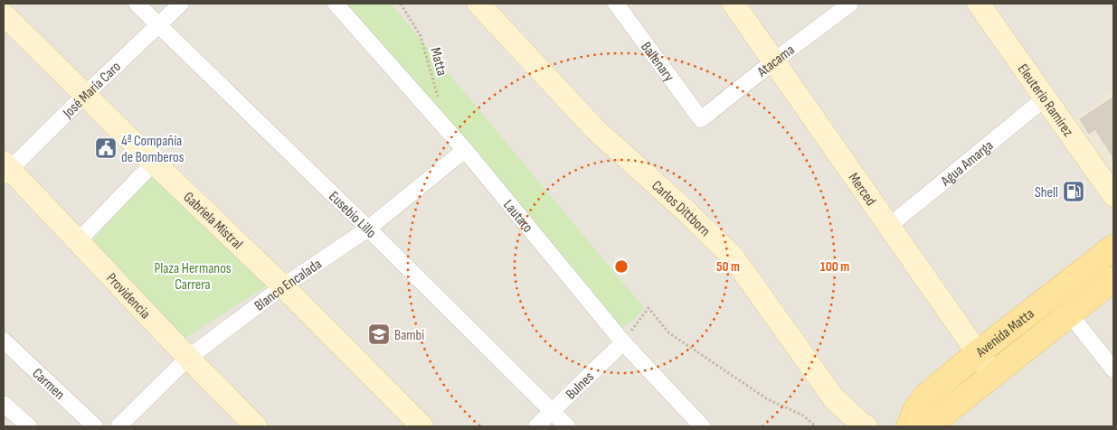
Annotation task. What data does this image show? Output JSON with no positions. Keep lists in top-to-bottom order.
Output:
{
  "streets": {
    "main road": [
      "Eleuterio Ramírez",
      "Merced",
      "Carlos Dittborn",
      "Gabriela Mistral",
      "Providencia",
      "Avenida Matta"
    ],
    "street": [
      "Atacama",
      "Ballenary",
      "José María Caro",
      "Agua Amarga",
      "Eusebio Lillo",
      "Lautaro",
      "Blanco Encalada",
      "Carmen",
      "Bulnes"
    ],
    "path": ["Matta"]
  },
  "crossings": [
    ["Atacama", "Ballenary"],
    ["Atacama", "Merced"],
    ["Matta", "Lautaro"],
    ["José María Caro", "Eusebio Lillo"],
    ["José María Caro", "Gabriela Mistral"],
    ["José María Caro", "Providencia"],
    ["Eleuterio Ramírez", "Agua Amarga"],
    ["Agua Amarga", "Merced"],
    ["Merced", "Avenida Matta"],
    ["Eusebio Lillo", "Blanco Encalada"],
    ["Eusebio Lillo", "Bulnes"],
    ["Lautaro", "Blanco Encalada"],
    ["Lautaro", "Bulnes"],
    ["Gabriela Mistral", "Blanco Encalada"],
    ["Blanco Encalada", "Providencia"]
  ],
  "parks": ["Plaza Hermanos Carrera"],
  "places": {
    "public building": ["4ª Compañía de Bomberos"],
    "fuel station": ["Shell"],
    "school or university": ["Bambi"]
  },
  "rings": ["50 m", "100 m"]
}
